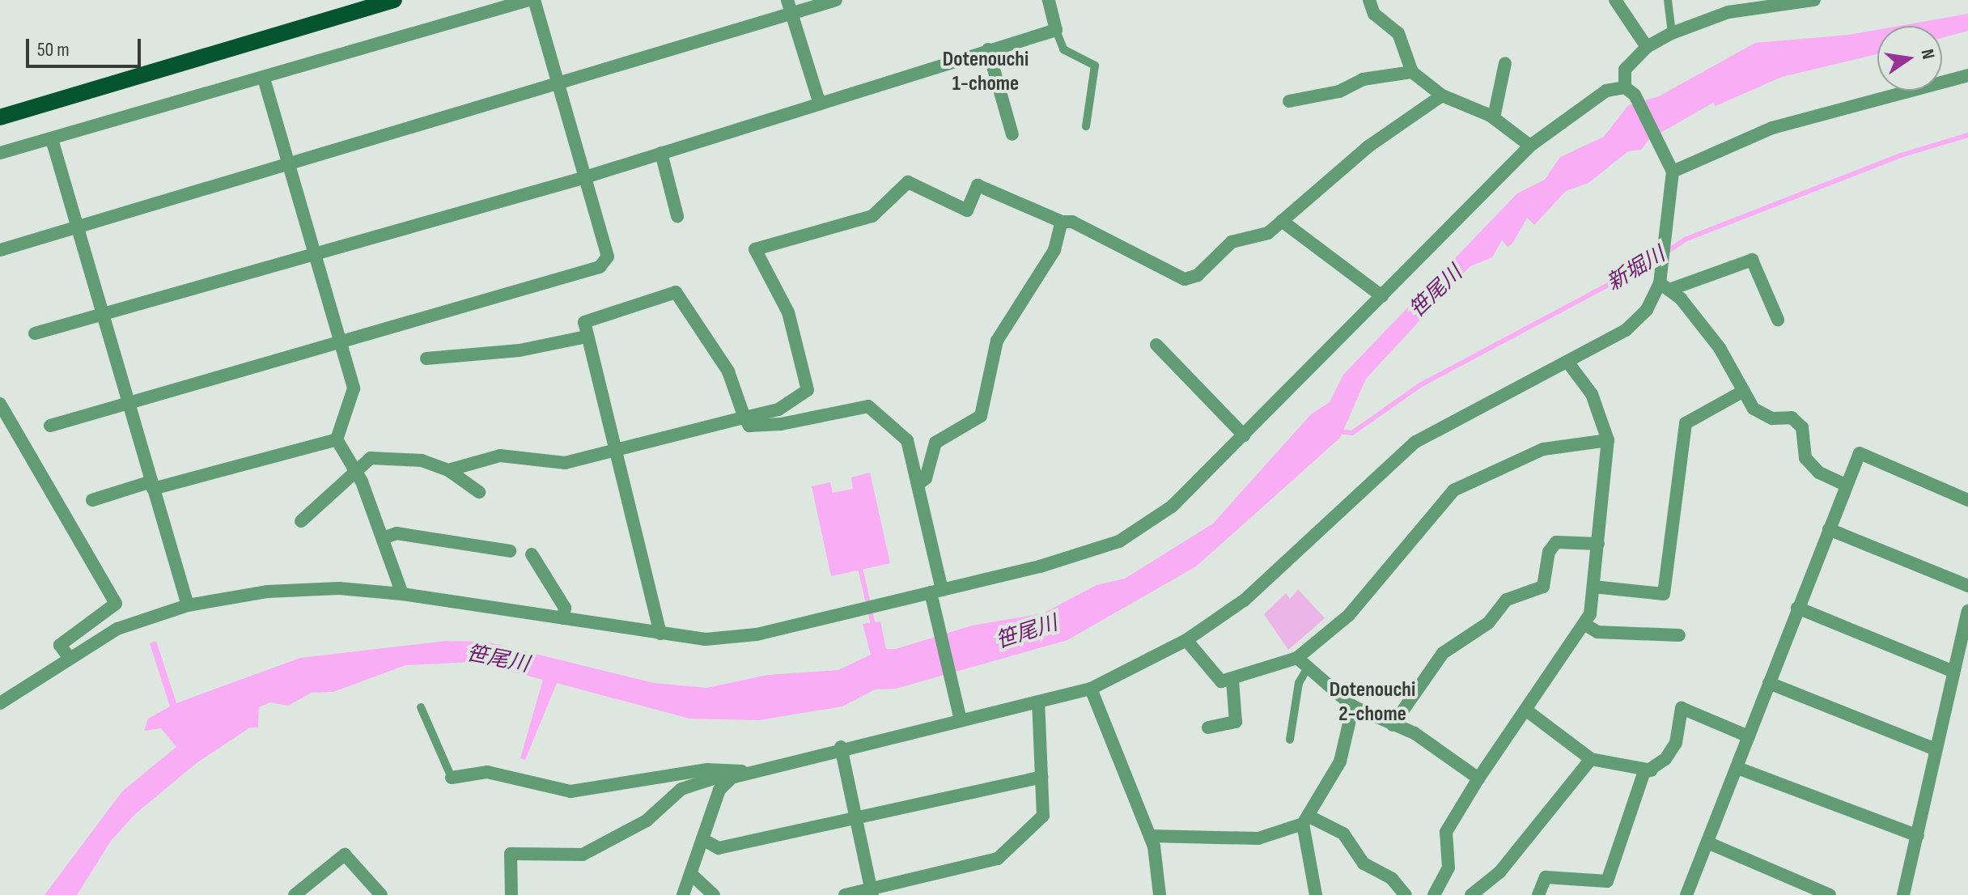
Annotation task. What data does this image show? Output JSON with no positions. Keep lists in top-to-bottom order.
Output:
{
  "districts": ["Dotenouchi 1-chome", "Dotenouchi 2-chome"],
  "water": ["新堀川", "笹尾川"],
  "scale_bar": "50 m",
  "north": "right"
}
